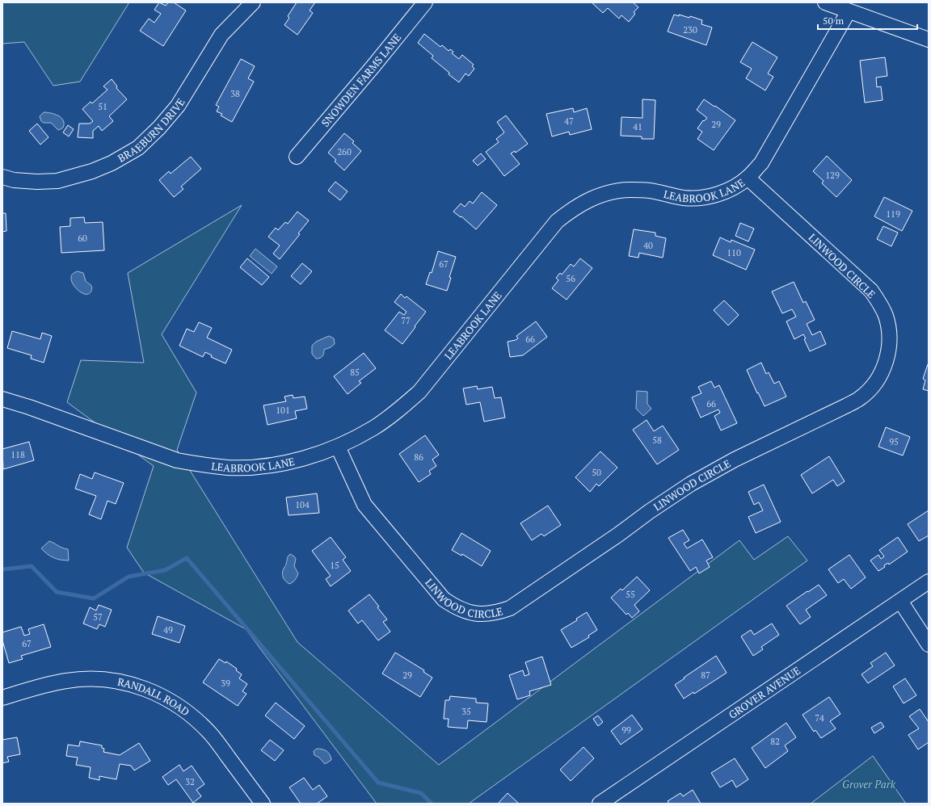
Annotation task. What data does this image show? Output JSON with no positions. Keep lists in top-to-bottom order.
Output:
{
  "streets": {
    "street": [
      "SNOWDEN FARMS LANE",
      "BRAEBURN DRIVE",
      "LEABROOK LANE",
      "LINWOOD CIRCLE",
      "GROVER AVENUE",
      "RANDALL ROAD"
    ]
  },
  "crossings": [
    ["LEABROOK LANE", "LINWOOD CIRCLE"]
  ],
  "parks": ["Grover Park"],
  "house_numbers": [
    "230",
    "38",
    "51",
    "47",
    "29",
    "41",
    "260",
    "129",
    "119",
    "60",
    "40",
    "110",
    "67",
    "56",
    "77",
    "66",
    "85",
    "66",
    "101",
    "58",
    "95",
    "118",
    "86",
    "50",
    "104",
    "15",
    "55",
    "57",
    "49",
    "67",
    "29",
    "87",
    "39",
    "35",
    "74",
    "99",
    "82",
    "32"
  ],
  "scale_bar": "50 m"
}
